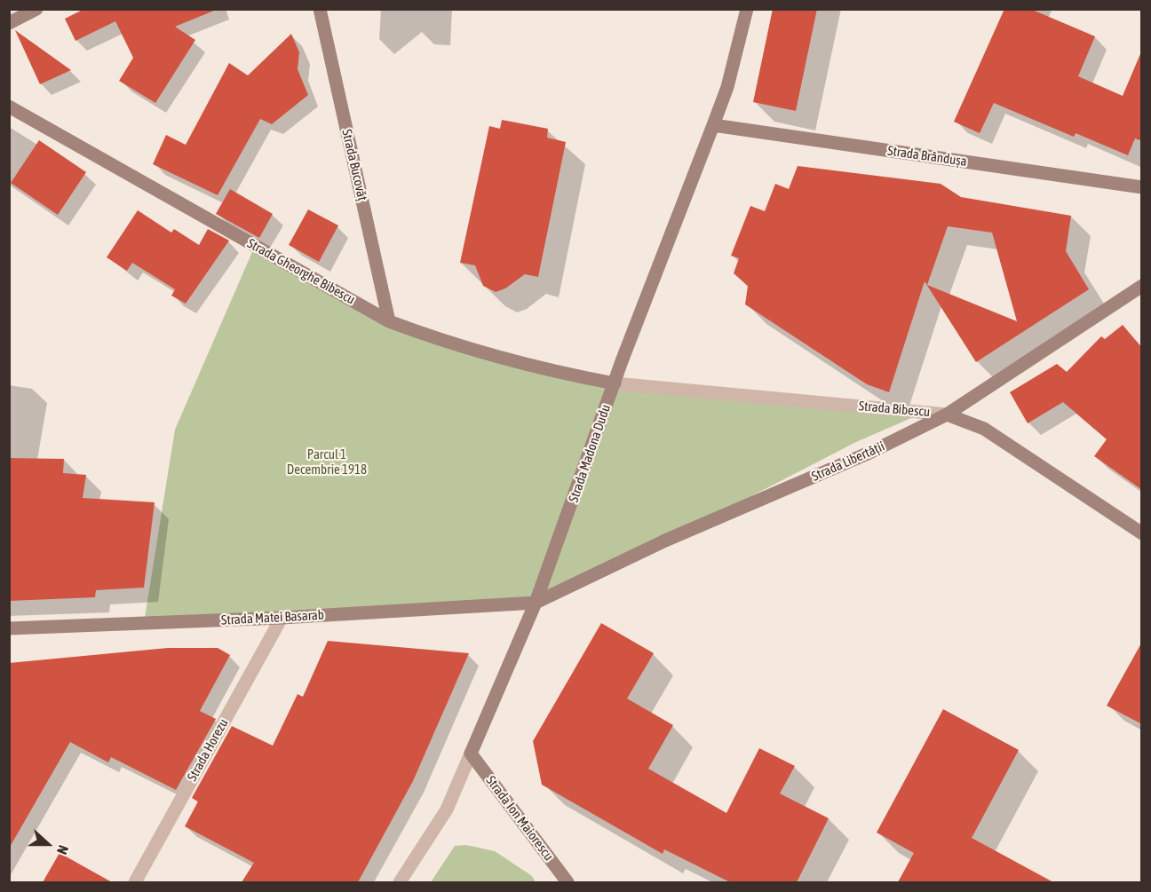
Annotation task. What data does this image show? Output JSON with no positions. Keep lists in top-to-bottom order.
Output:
{
  "streets": {
    "street": [
      "Strada Brândușa",
      "Strada Bucovăț",
      "Strada Gheorghe Bibescu",
      "Strada Bibescu",
      "Strada Madona Dudu",
      "Strada Libertății",
      "Strada Matei Basarab",
      "Strada Horezu",
      "Strada Ion Maiorescu"
    ]
  },
  "crossings": [
    ["Strada Brândușa", "Strada Madona Dudu"],
    ["Strada Bucovăț", "Strada Gheorghe Bibescu"],
    ["Strada Gheorghe Bibescu", "Strada Bibescu"],
    ["Strada Gheorghe Bibescu", "Strada Madona Dudu"],
    ["Strada Bibescu", "Strada Madona Dudu"],
    ["Strada Bibescu", "Strada Libertății"],
    ["Strada Madona Dudu", "Strada Libertății"],
    ["Strada Madona Dudu", "Strada Matei Basarab"],
    ["Strada Madona Dudu", "Strada Ion Maiorescu"],
    ["Strada Libertății", "Strada Matei Basarab"],
    ["Strada Matei Basarab", "Strada Horezu"]
  ],
  "parks": ["Parcul 1 Decembrie 1918"],
  "north": "right"
}
